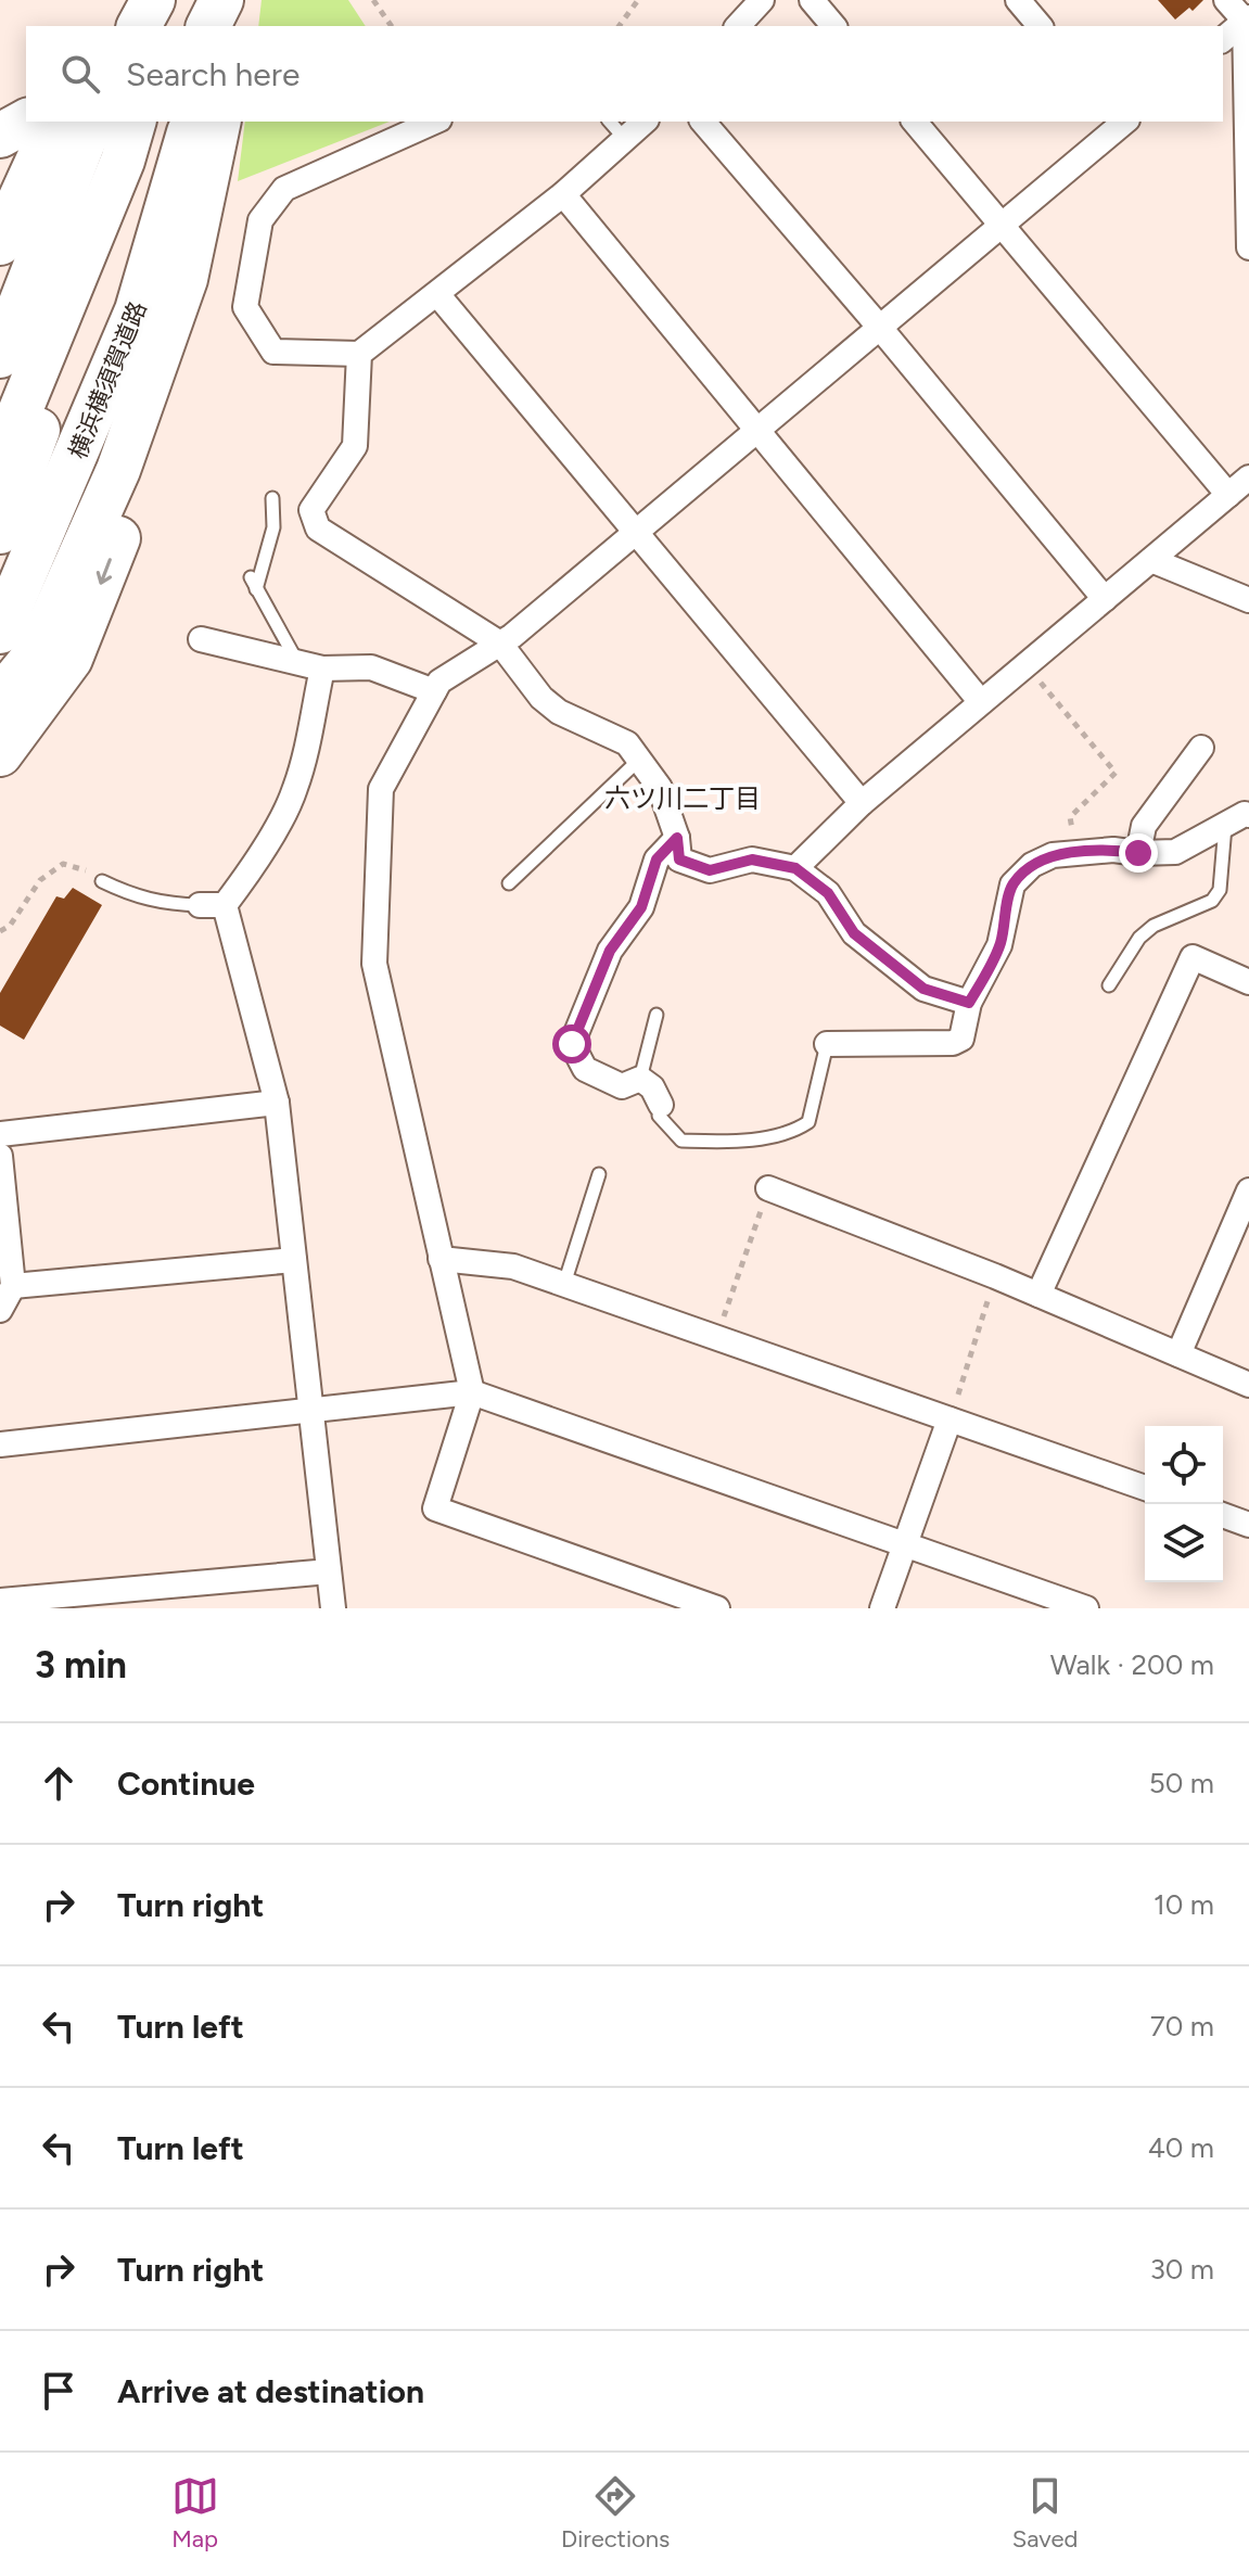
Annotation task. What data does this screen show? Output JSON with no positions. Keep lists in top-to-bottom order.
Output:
{
  "streets": {
    "highway": ["横浜横須賀道路"]
  },
  "districts": ["六ツ川二丁目"],
  "page": {
    "search": "Search here",
    "heading": ["3 min", "Walk · 200 m"],
    "list": [
      ["Continue", "50 m"],
      ["Turn right", "10 m"],
      ["Turn left", "70 m"],
      ["Turn left", "40 m"],
      ["Turn right", "30 m"],
      "Arrive at destination"
    ],
    "nav": ["Map", "Directions", "Saved"]
  }
}
